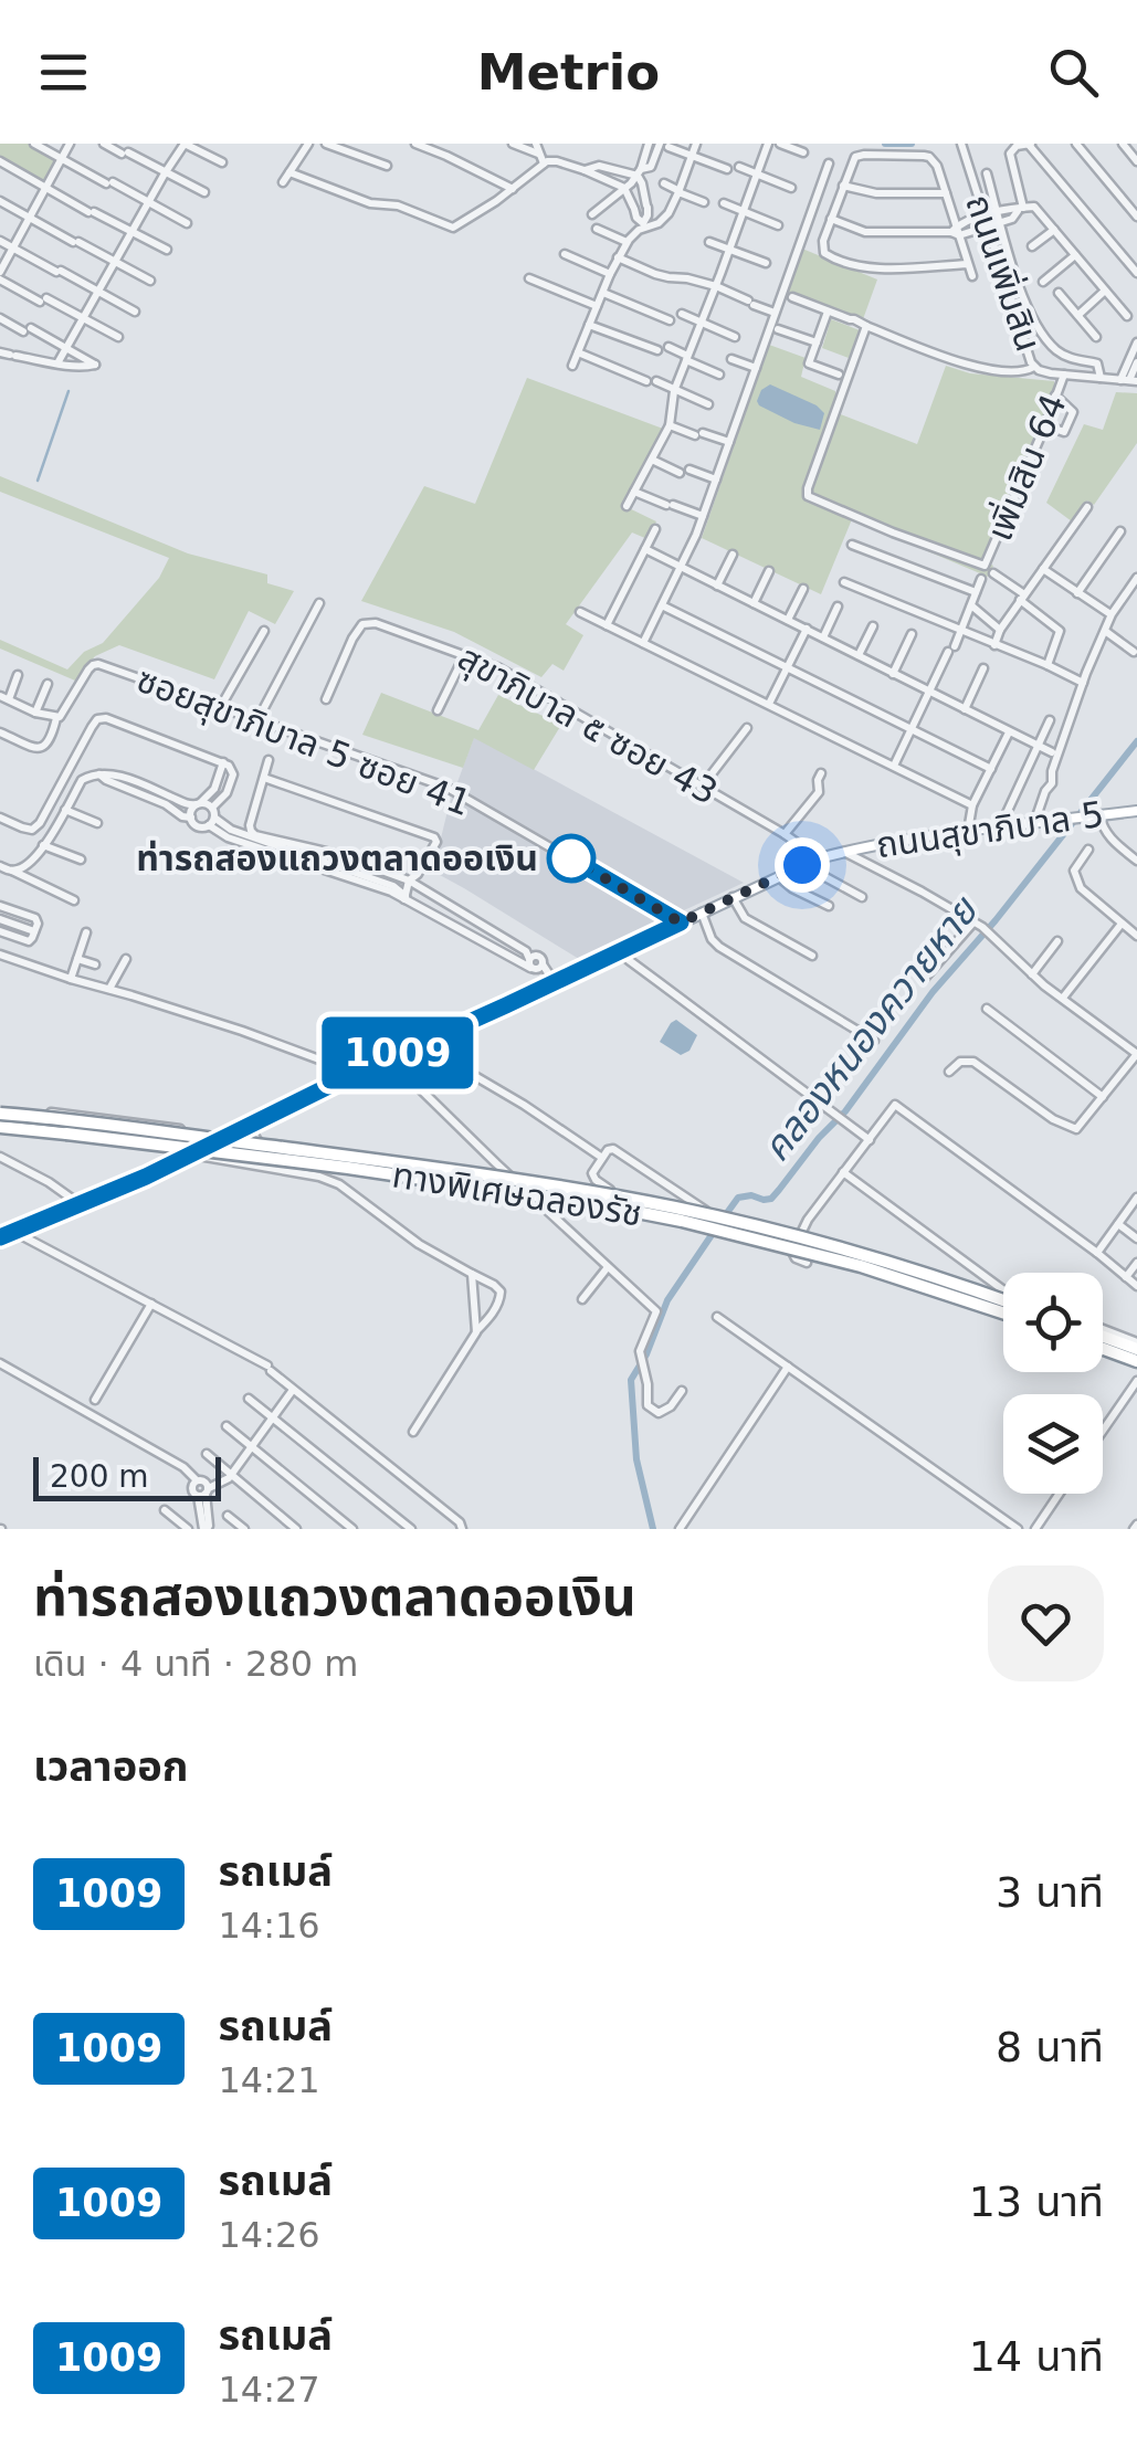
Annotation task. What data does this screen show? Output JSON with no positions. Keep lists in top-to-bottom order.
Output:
{
  "streets": {
    "highway": ["ทางพิเศษฉลองรัช"],
    "main road": ["ถนนสุขาภิบาล 5"],
    "street": [
      "ถนนเพิ่มสิน",
      "เพิ่มสิน 64",
      "สุขาภิบาล ๕ ซอย 43",
      "ซอยสุขาภิบาล 5 ซอย 41"
    ]
  },
  "crossings": [
    ["ถนนเพิ่มสิน", "เพิ่มสิน 64"],
    ["สุขาภิบาล ๕ ซอย 43", "ถนนสุขาภิบาล 5"],
    ["ซอยสุขาภิบาล 5 ซอย 41", "ถนนสุขาภิบาล 5"]
  ],
  "water": ["คลองหนองควายหาย"],
  "places": ["ท่ารถสองแถวงตลาดออเงิน"],
  "lines": ["bus line 1009"],
  "scale_bar": "200 m",
  "page": {
    "header": "Metrio",
    "on_map": "1009",
    "scale": "200 m",
    "heading": [
      ["ท่ารถสองแถวงตลาดออเงิน", "เดิน · 4 นาที · 280 m"],
      "เวลาออก"
    ],
    "list": [
      {
        "mark": "1009",
        "name": "รถเมล์",
        "note": "14:16",
        "value": "3 นาที"
      },
      {
        "mark": "1009",
        "name": "รถเมล์",
        "note": "14:21",
        "value": "8 นาที"
      },
      {
        "mark": "1009",
        "name": "รถเมล์",
        "note": "14:26",
        "value": "13 นาที"
      },
      {
        "mark": "1009",
        "name": "รถเมล์",
        "note": "14:27",
        "value": "14 นาที"
      }
    ]
  }
}
